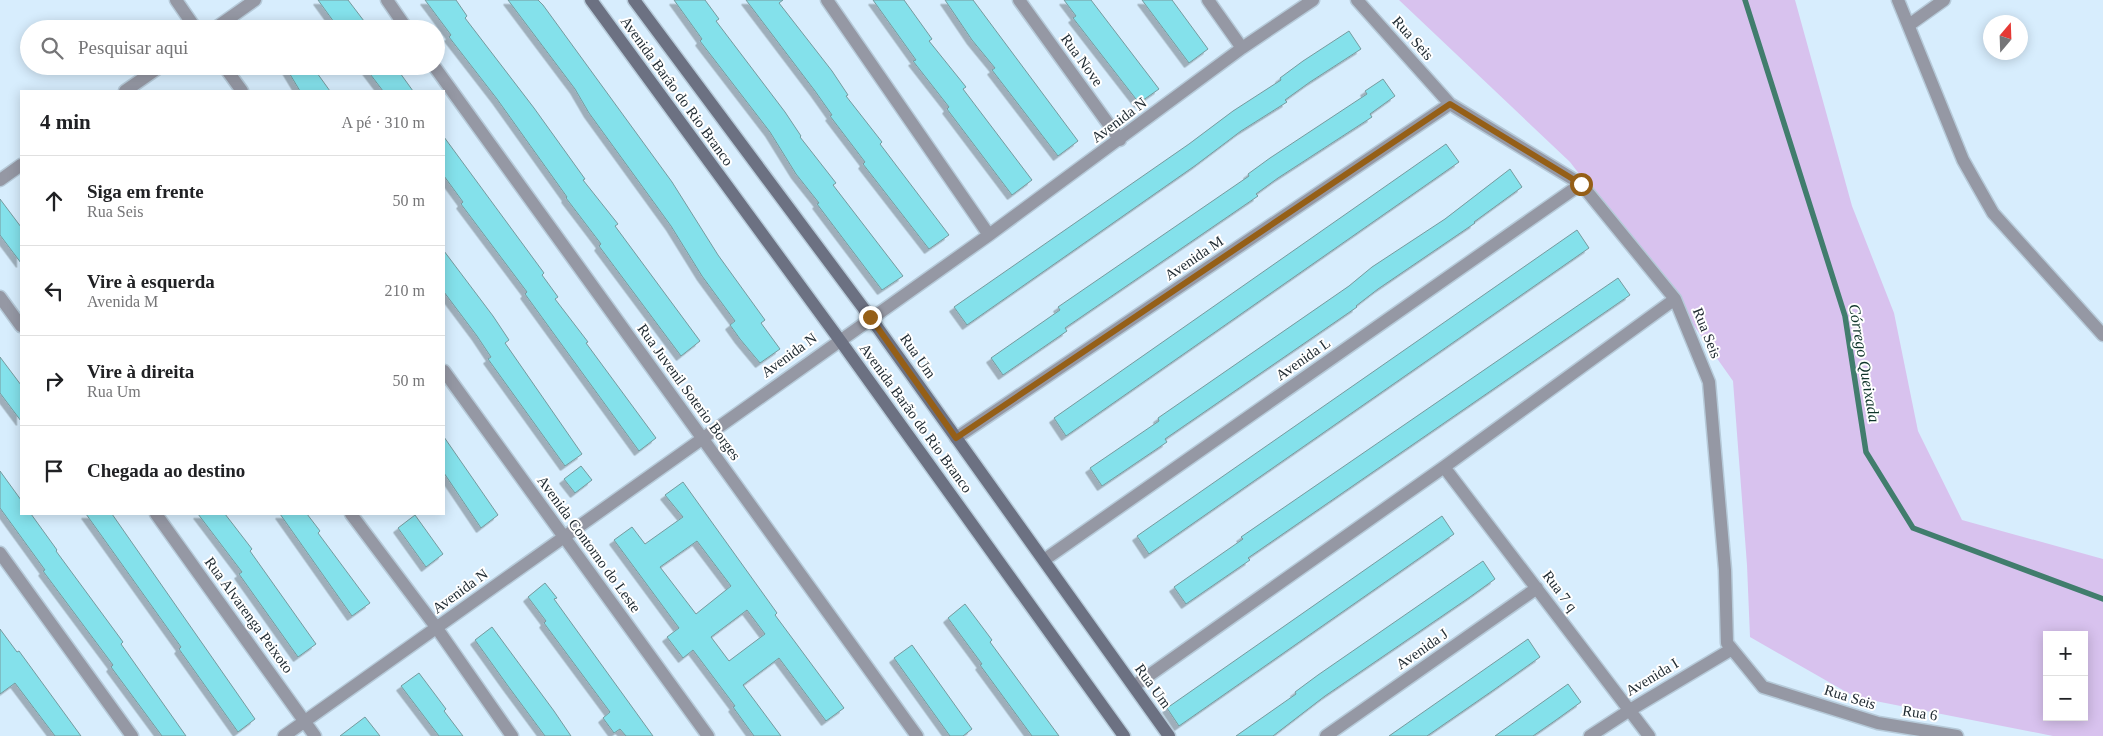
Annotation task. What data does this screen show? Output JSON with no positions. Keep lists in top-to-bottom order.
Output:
{
  "streets": {
    "street": [
      "Rua Seis",
      "Rua Nove",
      "Avenida Barão do Rio Branco",
      "Avenida N",
      "Avenida M",
      "Rua Um",
      "Avenida L",
      "Rua Juvenil Soterio Borges",
      "Avenida Contorno do Leste",
      "Rua 7 q",
      "Rua Alvarenga Peixoto",
      "Avenida J",
      "Avenida I",
      "Rua 6"
    ]
  },
  "crossings": [
    ["Rua Seis", "Avenida M"],
    ["Rua Seis", "Avenida L"],
    ["Rua Seis", "Avenida I"],
    ["Rua Seis", "Rua 6"],
    ["Rua Nove", "Avenida N"],
    ["Avenida Barão do Rio Branco", "Avenida N"],
    ["Avenida N", "Rua Um"],
    ["Avenida N", "Rua Juvenil Soterio Borges"],
    ["Avenida N", "Avenida Contorno do Leste"],
    ["Avenida N", "Rua Alvarenga Peixoto"],
    ["Avenida M", "Rua Um"],
    ["Rua Um", "Avenida L"],
    ["Rua 7 q", "Avenida J"],
    ["Rua 7 q", "Avenida I"]
  ],
  "water": ["Córrego Queixada"],
  "north": "top",
  "page": {
    "search": "Pesquisar aqui",
    "heading": ["4 min", "A pé · 310 m"],
    "list": [
      ["Siga em frente", "Rua Seis", "50 m"],
      ["Vire à esquerda", "Avenida M", "210 m"],
      ["Vire à direita", "Rua Um", "50 m"],
      "Chegada ao destino"
    ],
    "map_buttons": ["+", "−"]
  }
}
